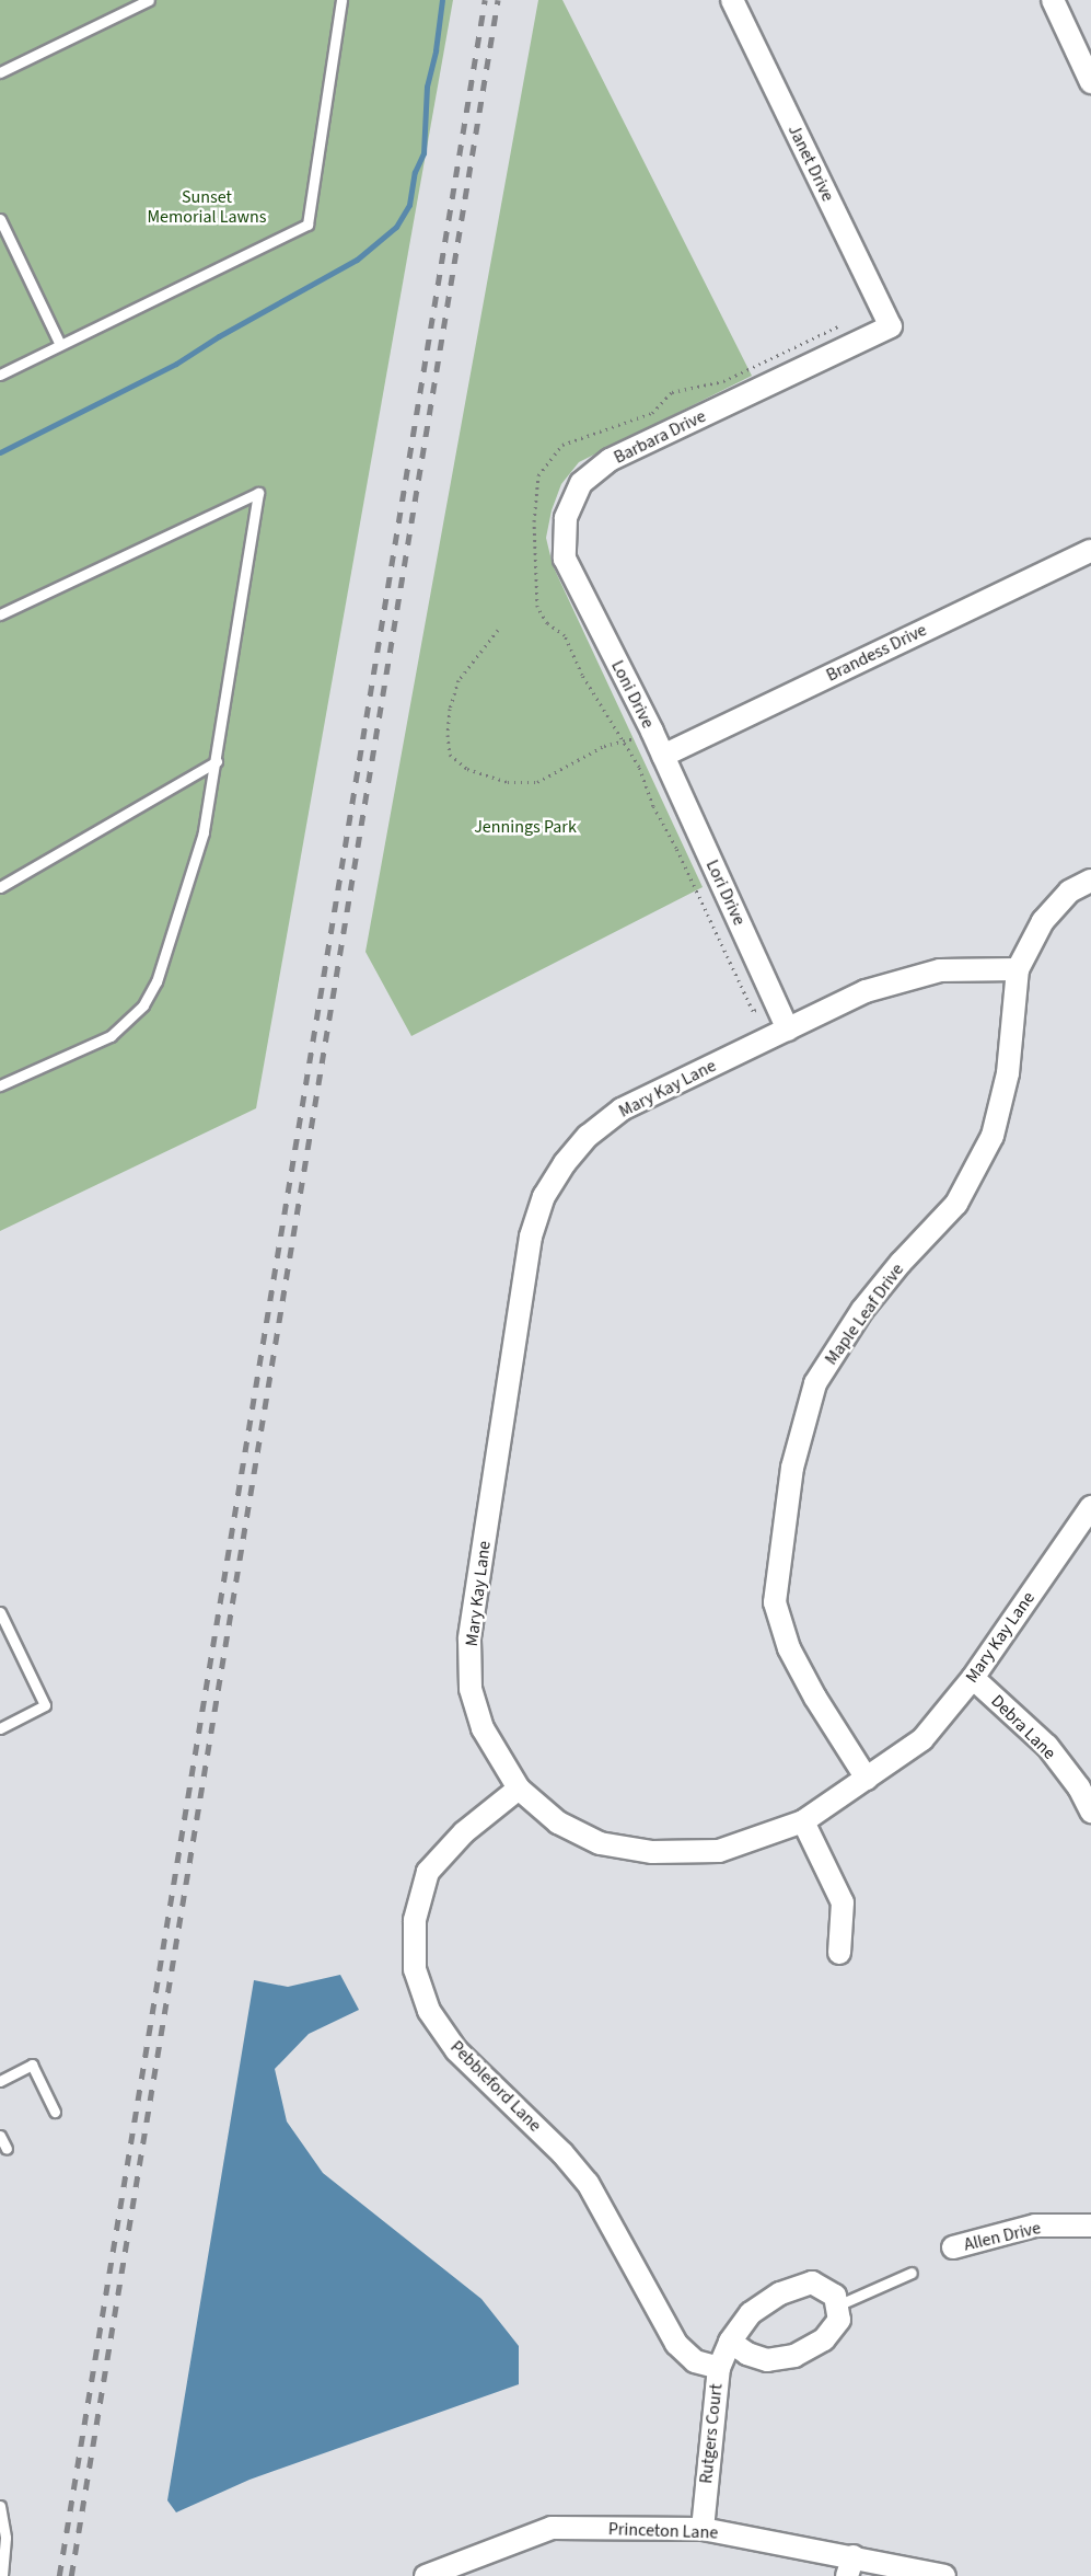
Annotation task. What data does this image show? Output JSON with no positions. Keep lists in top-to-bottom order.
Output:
{
  "streets": {
    "street": [
      "Janet Drive",
      "Barbara Drive",
      "Brandess Drive",
      "Loni Drive",
      "Lori Drive",
      "Mary Kay Lane",
      "Maple Leaf Drive",
      "Debra Lane",
      "Pebbleford Lane",
      "Allen Drive",
      "Rutgers Court",
      "Princeton Lane"
    ]
  },
  "crossings": [
    ["Janet Drive", "Barbara Drive"],
    ["Barbara Drive", "Loni Drive"],
    ["Brandess Drive", "Loni Drive"],
    ["Brandess Drive", "Lori Drive"],
    ["Loni Drive", "Lori Drive"],
    ["Lori Drive", "Mary Kay Lane"],
    ["Mary Kay Lane", "Maple Leaf Drive"],
    ["Mary Kay Lane", "Debra Lane"],
    ["Mary Kay Lane", "Pebbleford Lane"],
    ["Pebbleford Lane", "Rutgers Court"],
    ["Rutgers Court", "Princeton Lane"]
  ],
  "parks": ["Sunset Memorial Lawns", "Jennings Park"]
}
